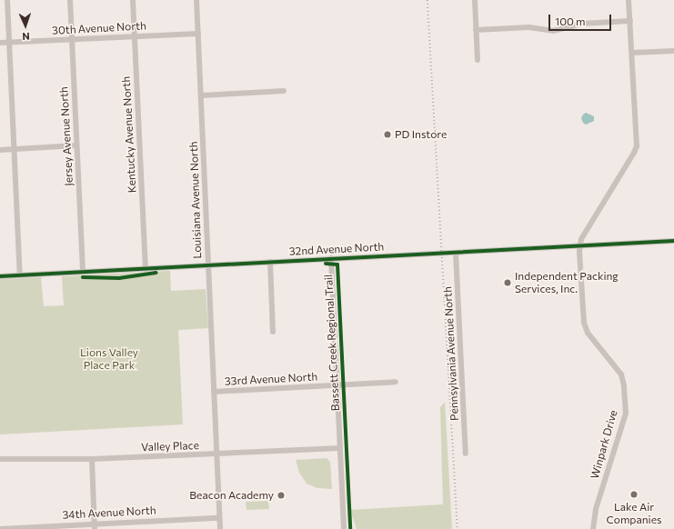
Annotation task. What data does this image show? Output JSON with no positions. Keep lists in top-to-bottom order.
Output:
{
  "streets": {
    "street": [
      "30th Avenue North",
      "Kentucky Avenue North",
      "Jersey Avenue North",
      "Louisiana Avenue North",
      "32nd Avenue North",
      "Pennsylvania Avenue North",
      "33rd Avenue North",
      "Winpark Drive",
      "Valley Place",
      "34th Avenue North"
    ],
    "cycle path": ["Bassett Creek Regional Trail"]
  },
  "crossings": [
    ["30th Avenue North", "Kentucky Avenue North"],
    ["30th Avenue North", "Jersey Avenue North"],
    ["30th Avenue North", "Louisiana Avenue North"],
    ["Kentucky Avenue North", "32nd Avenue North"],
    ["Jersey Avenue North", "32nd Avenue North"],
    ["Louisiana Avenue North", "32nd Avenue North"],
    ["Louisiana Avenue North", "33rd Avenue North"],
    ["Louisiana Avenue North", "Valley Place"],
    ["Louisiana Avenue North", "34th Avenue North"],
    ["32nd Avenue North", "Pennsylvania Avenue North"],
    ["32nd Avenue North", "Winpark Drive"]
  ],
  "parks": ["Lions Valley Place Park"],
  "places": [
    "PD Instore",
    "Independent Packing Services, Inc.",
    "Lake Air Companies",
    "Beacon Academy"
  ],
  "scale_bar": "100 m",
  "north": "bottom"
}
